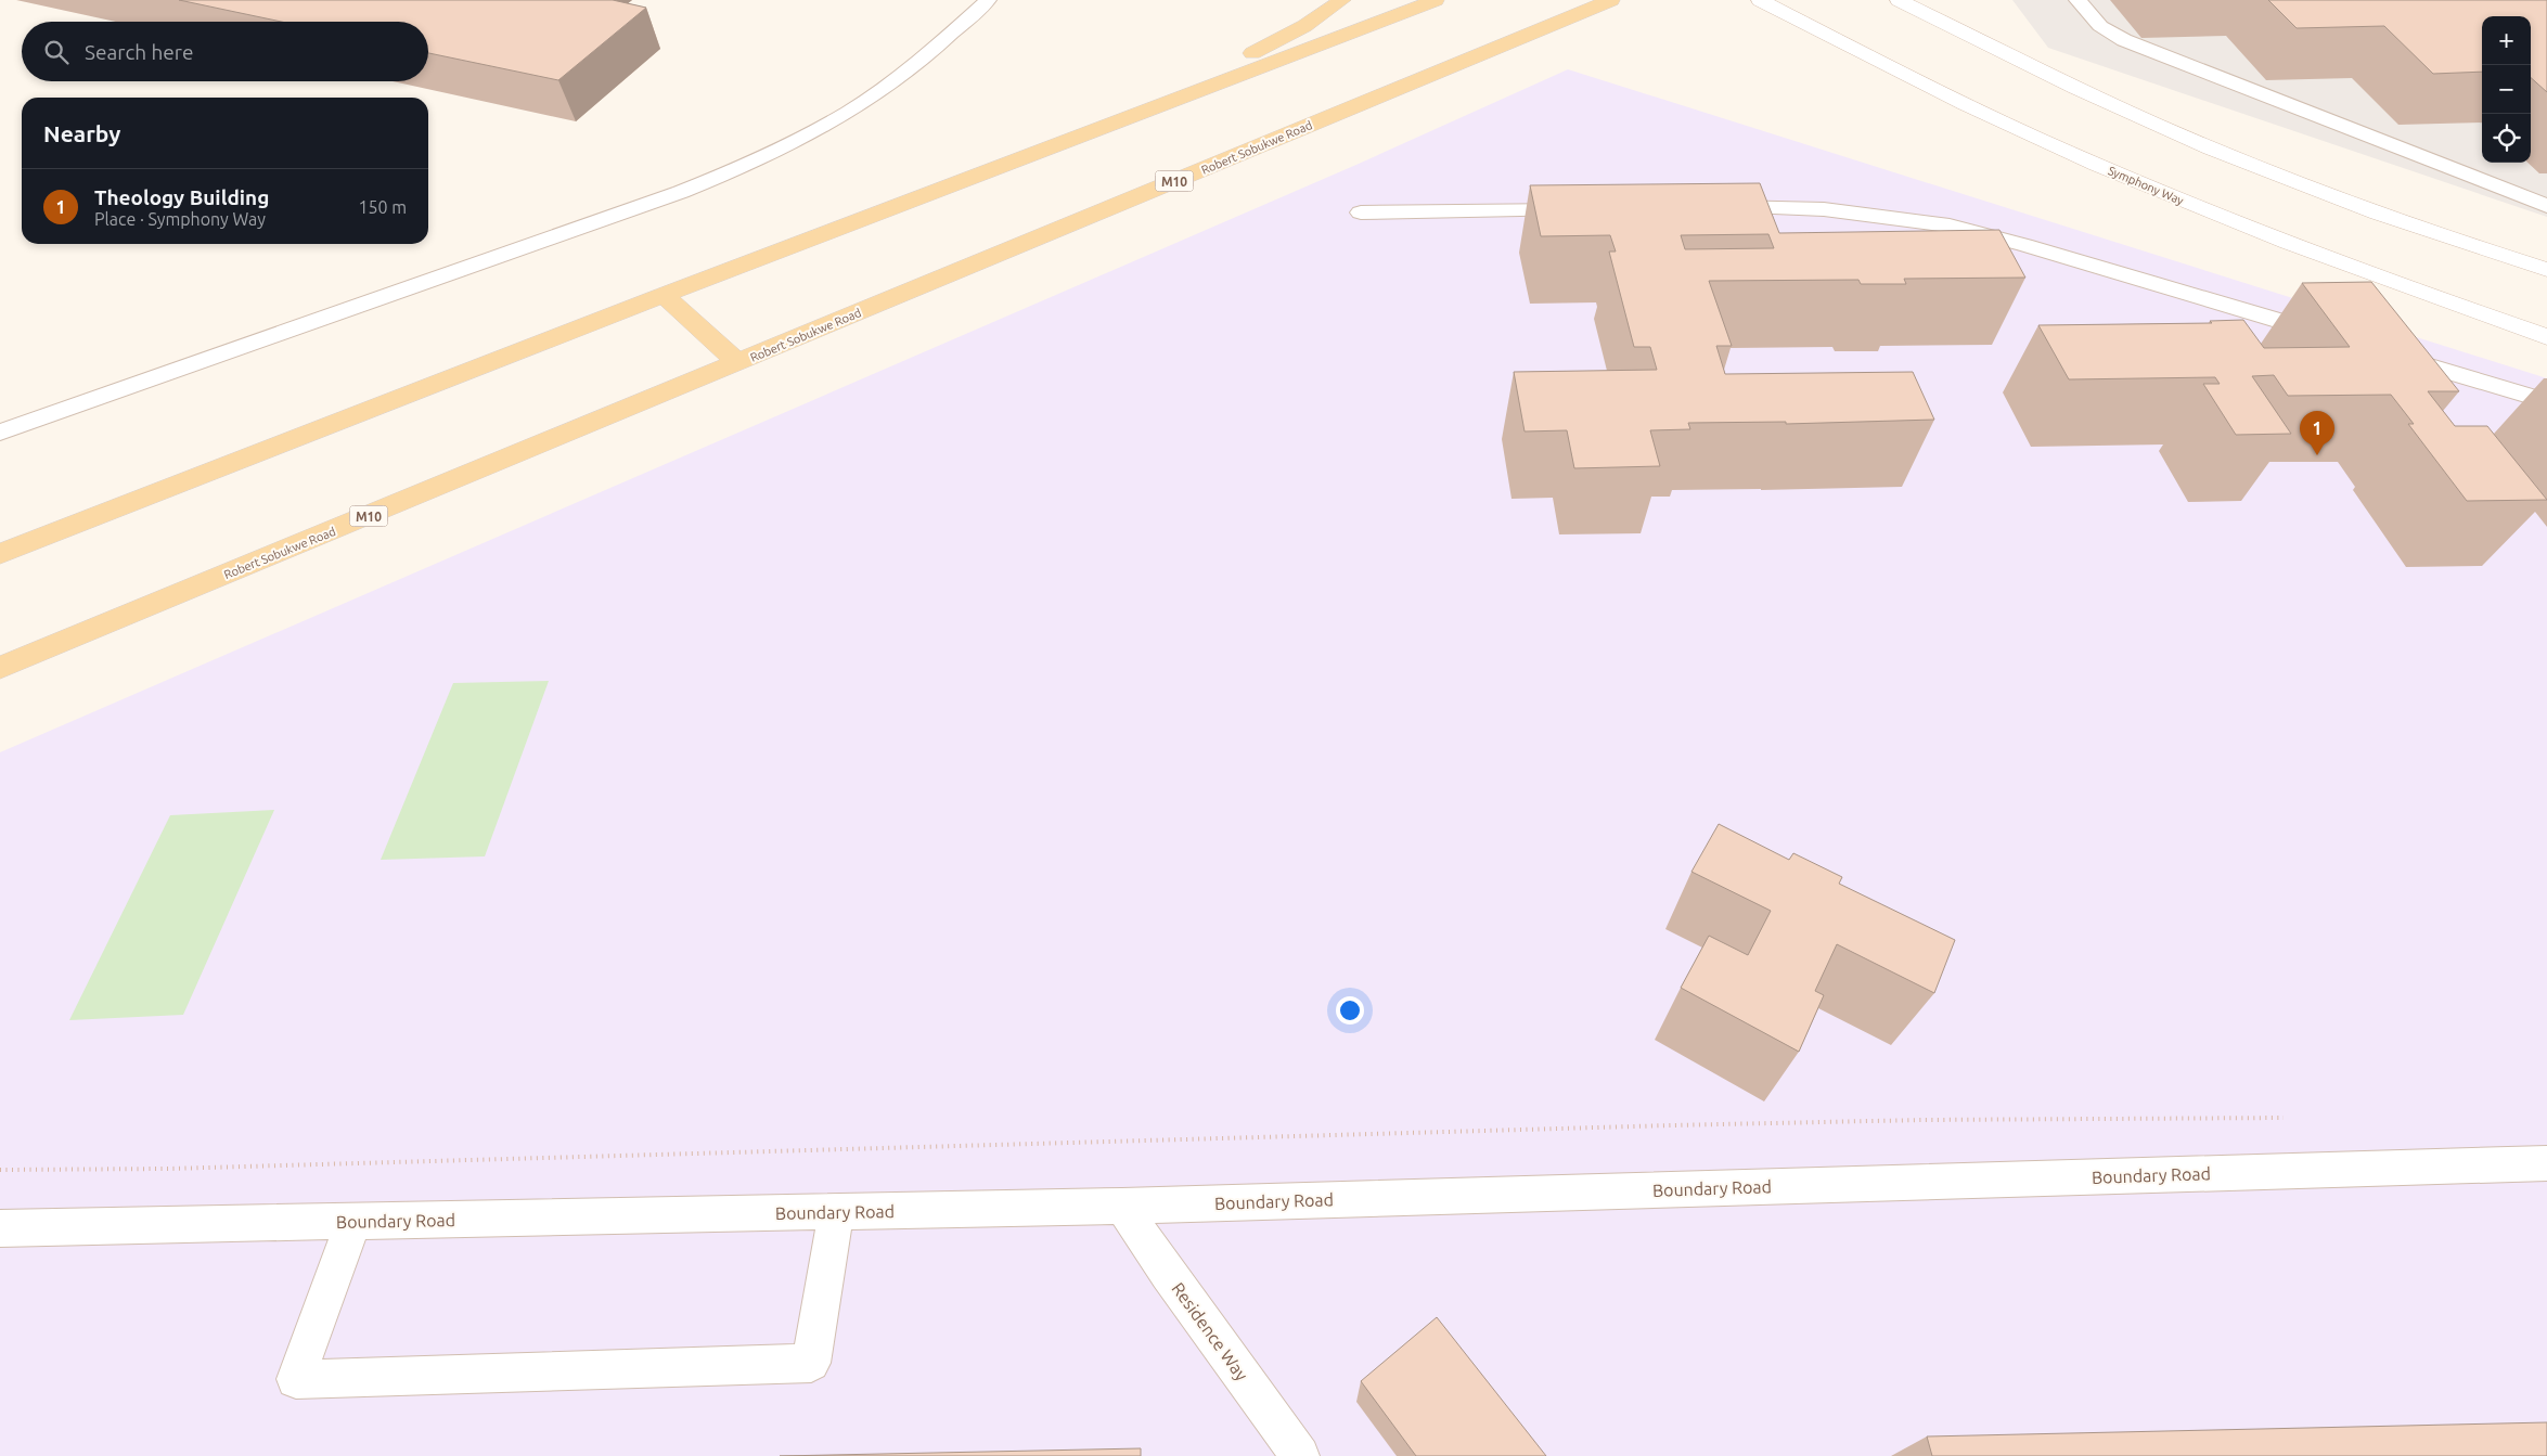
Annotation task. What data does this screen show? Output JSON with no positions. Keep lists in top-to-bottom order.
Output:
{
  "streets": {
    "main road": ["Robert Sobukwe Road", "M10", "Symphony Way"],
    "lane": ["Boundary Road", "Residence Way"]
  },
  "crossings": [
    ["Boundary Road", "Residence Way"]
  ],
  "page": {
    "map_buttons": ["+", "−"],
    "search": "Search here",
    "heading": "Nearby",
    "list": [
      {
        "mark": "1",
        "name": "Theology Building",
        "note": "Place · Symphony Way",
        "value": "150 m"
      }
    ],
    "pins": "1"
  }
}
